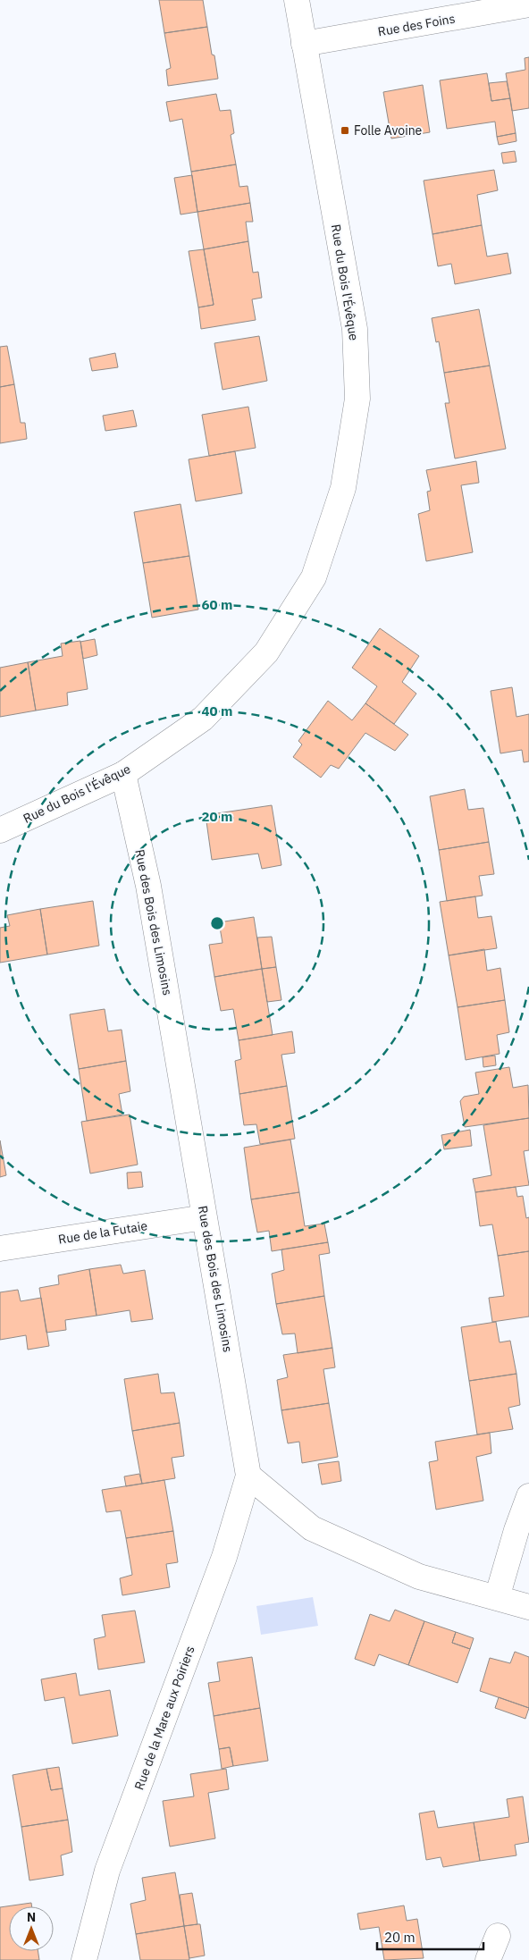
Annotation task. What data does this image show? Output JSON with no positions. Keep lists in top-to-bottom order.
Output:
{
  "streets": {
    "street": [
      "Rue des Foins",
      "Rue du Bois l'Évêque",
      "Rue des Bois des Limosins",
      "Rue de la Futaie",
      "Rue de la Mare aux Poiriers"
    ]
  },
  "crossings": [
    ["Rue des Foins", "Rue du Bois l'Évêque"],
    ["Rue du Bois l'Évêque", "Rue des Bois des Limosins"],
    ["Rue des Bois des Limosins", "Rue de la Futaie"],
    ["Rue des Bois des Limosins", "Rue de la Mare aux Poiriers"]
  ],
  "places": {
    "transit": ["Folle Avoine"]
  },
  "scale_bar": "20 m",
  "north": "top",
  "rings": ["60 m", "40 m", "20 m"]
}
